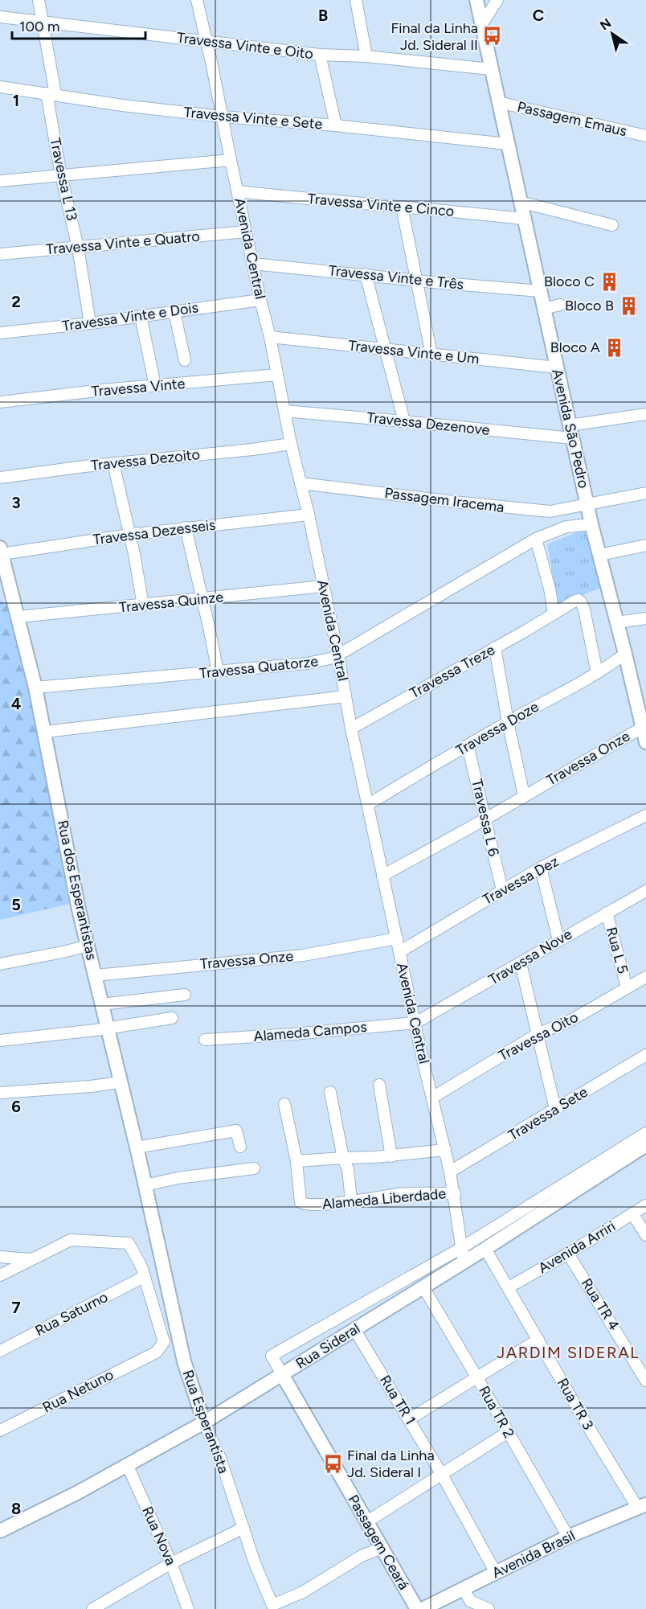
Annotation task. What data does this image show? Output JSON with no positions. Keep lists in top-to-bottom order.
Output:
{
  "streets": {
    "main road": [
      "Avenida São Pedro",
      "Rua dos Esperantistas",
      "Rua Sideral",
      "Rua Esperantista",
      "Passagem Ceará",
      "Avenida Brasil"
    ],
    "street": [
      "Travessa Vinte e Oito",
      "Travessa Vinte e Sete",
      "Passagem Emaus",
      "Travessa L 13",
      "Travessa Vinte e Cinco",
      "Travessa Vinte e Quatro",
      "Avenida Central",
      "Travessa Vinte e Três",
      "Travessa Vinte e Dois",
      "Travessa Vinte e Um",
      "Travessa Vinte",
      "Travessa Dezenove",
      "Travessa Dezoito",
      "Passagem Iracema",
      "Travessa Dezesseis",
      "Travessa Quinze",
      "Travessa Quatorze",
      "Travessa Treze",
      "Travessa Doze",
      "Travessa Onze",
      "Travessa L 6",
      "Travessa Dez",
      "Rua L 5",
      "Travessa Nove",
      "Alameda Campos",
      "Travessa Oito",
      "Travessa Sete",
      "Alameda Liberdade",
      "Avenida Arriri",
      "Rua TR 4",
      "Rua Saturno",
      "Rua Netuno",
      "Rua TR 1",
      "Rua TR 3",
      "Rua TR 2",
      "Rua Nova"
    ]
  },
  "crossings": [
    ["Travessa Vinte e Oito", "Travessa L 13"],
    ["Travessa Vinte e Oito", "Avenida Central"],
    ["Travessa Vinte e Oito", "Avenida São Pedro"],
    ["Travessa Vinte e Sete", "Travessa L 13"],
    ["Travessa Vinte e Sete", "Avenida Central"],
    ["Travessa Vinte e Sete", "Avenida São Pedro"],
    ["Passagem Emaus", "Avenida São Pedro"],
    ["Travessa L 13", "Travessa Vinte e Quatro"],
    ["Travessa L 13", "Travessa Vinte e Dois"],
    ["Travessa Vinte e Cinco", "Avenida Central"],
    ["Travessa Vinte e Cinco", "Avenida São Pedro"],
    ["Travessa Vinte e Quatro", "Avenida Central"],
    ["Avenida Central", "Travessa Vinte e Três"],
    ["Avenida Central", "Travessa Vinte e Dois"],
    ["Avenida Central", "Travessa Vinte e Um"],
    ["Avenida Central", "Travessa Vinte"],
    ["Avenida Central", "Travessa Dezenove"],
    ["Avenida Central", "Travessa Dezoito"],
    ["Avenida Central", "Passagem Iracema"],
    ["Avenida Central", "Travessa Dezesseis"],
    ["Avenida Central", "Travessa Quinze"],
    ["Avenida Central", "Travessa Quatorze"],
    ["Avenida Central", "Travessa Treze"],
    ["Avenida Central", "Travessa Doze"],
    ["Avenida Central", "Travessa Onze"],
    ["Avenida Central", "Travessa Dez"],
    ["Avenida Central", "Travessa Nove"],
    ["Avenida Central", "Alameda Campos"],
    ["Avenida Central", "Travessa Oito"],
    ["Avenida Central", "Travessa Sete"],
    ["Avenida Central", "Alameda Liberdade"],
    ["Avenida Central", "Rua Sideral"],
    ["Travessa Vinte e Três", "Avenida São Pedro"],
    ["Travessa Vinte e Um", "Avenida São Pedro"],
    ["Travessa Dezenove", "Avenida São Pedro"],
    ["Avenida São Pedro", "Passagem Iracema"],
    ["Avenida São Pedro", "Travessa Quatorze"],
    ["Avenida São Pedro", "Travessa Doze"],
    ["Avenida São Pedro", "Travessa Onze"],
    ["Travessa Dezesseis", "Rua dos Esperantistas"],
    ["Travessa Quinze", "Rua dos Esperantistas"],
    ["Travessa Quatorze", "Rua dos Esperantistas"],
    ["Travessa Treze", "Travessa Doze"],
    ["Travessa Doze", "Travessa L 6"],
    ["Travessa Onze", "Travessa L 6"],
    ["Travessa Onze", "Rua dos Esperantistas"],
    ["Travessa L 6", "Travessa Dez"],
    ["Rua dos Esperantistas", "Rua Esperantista"],
    ["Rua L 5", "Travessa Nove"],
    ["Rua L 5", "Travessa Oito"],
    ["Travessa Nove", "Alameda Campos"],
    ["Avenida Arriri", "Rua TR 4"],
    ["Avenida Arriri", "Rua TR 3"],
    ["Rua Saturno", "Rua Netuno"],
    ["Rua Sideral", "Rua TR 1"],
    ["Rua Sideral", "Rua TR 3"],
    ["Rua Sideral", "Rua TR 2"],
    ["Rua Sideral", "Rua Esperantista"],
    ["Rua Sideral", "Rua Nova"],
    ["Rua Sideral", "Passagem Ceará"],
    ["Rua TR 1", "Avenida Brasil"],
    ["Rua TR 3", "Avenida Brasil"],
    ["Rua TR 2", "Avenida Brasil"],
    ["Rua Esperantista", "Passagem Ceará"]
  ],
  "districts": ["JARDIM SIDERAL"],
  "places": {
    "bus stop": ["Final da Linha Jd. Sideral II", "Final da Linha Jd. Sideral I"],
    "building": ["Bloco C", "Bloco B", "Bloco A"]
  },
  "scale_bar": "100 m",
  "north": "top left",
  "grid": {
    "columns": ["B", "C"],
    "rows": [
      "1",
      "2",
      "3",
      "4",
      "5",
      "6",
      "7",
      "8"
    ]
  }
}
